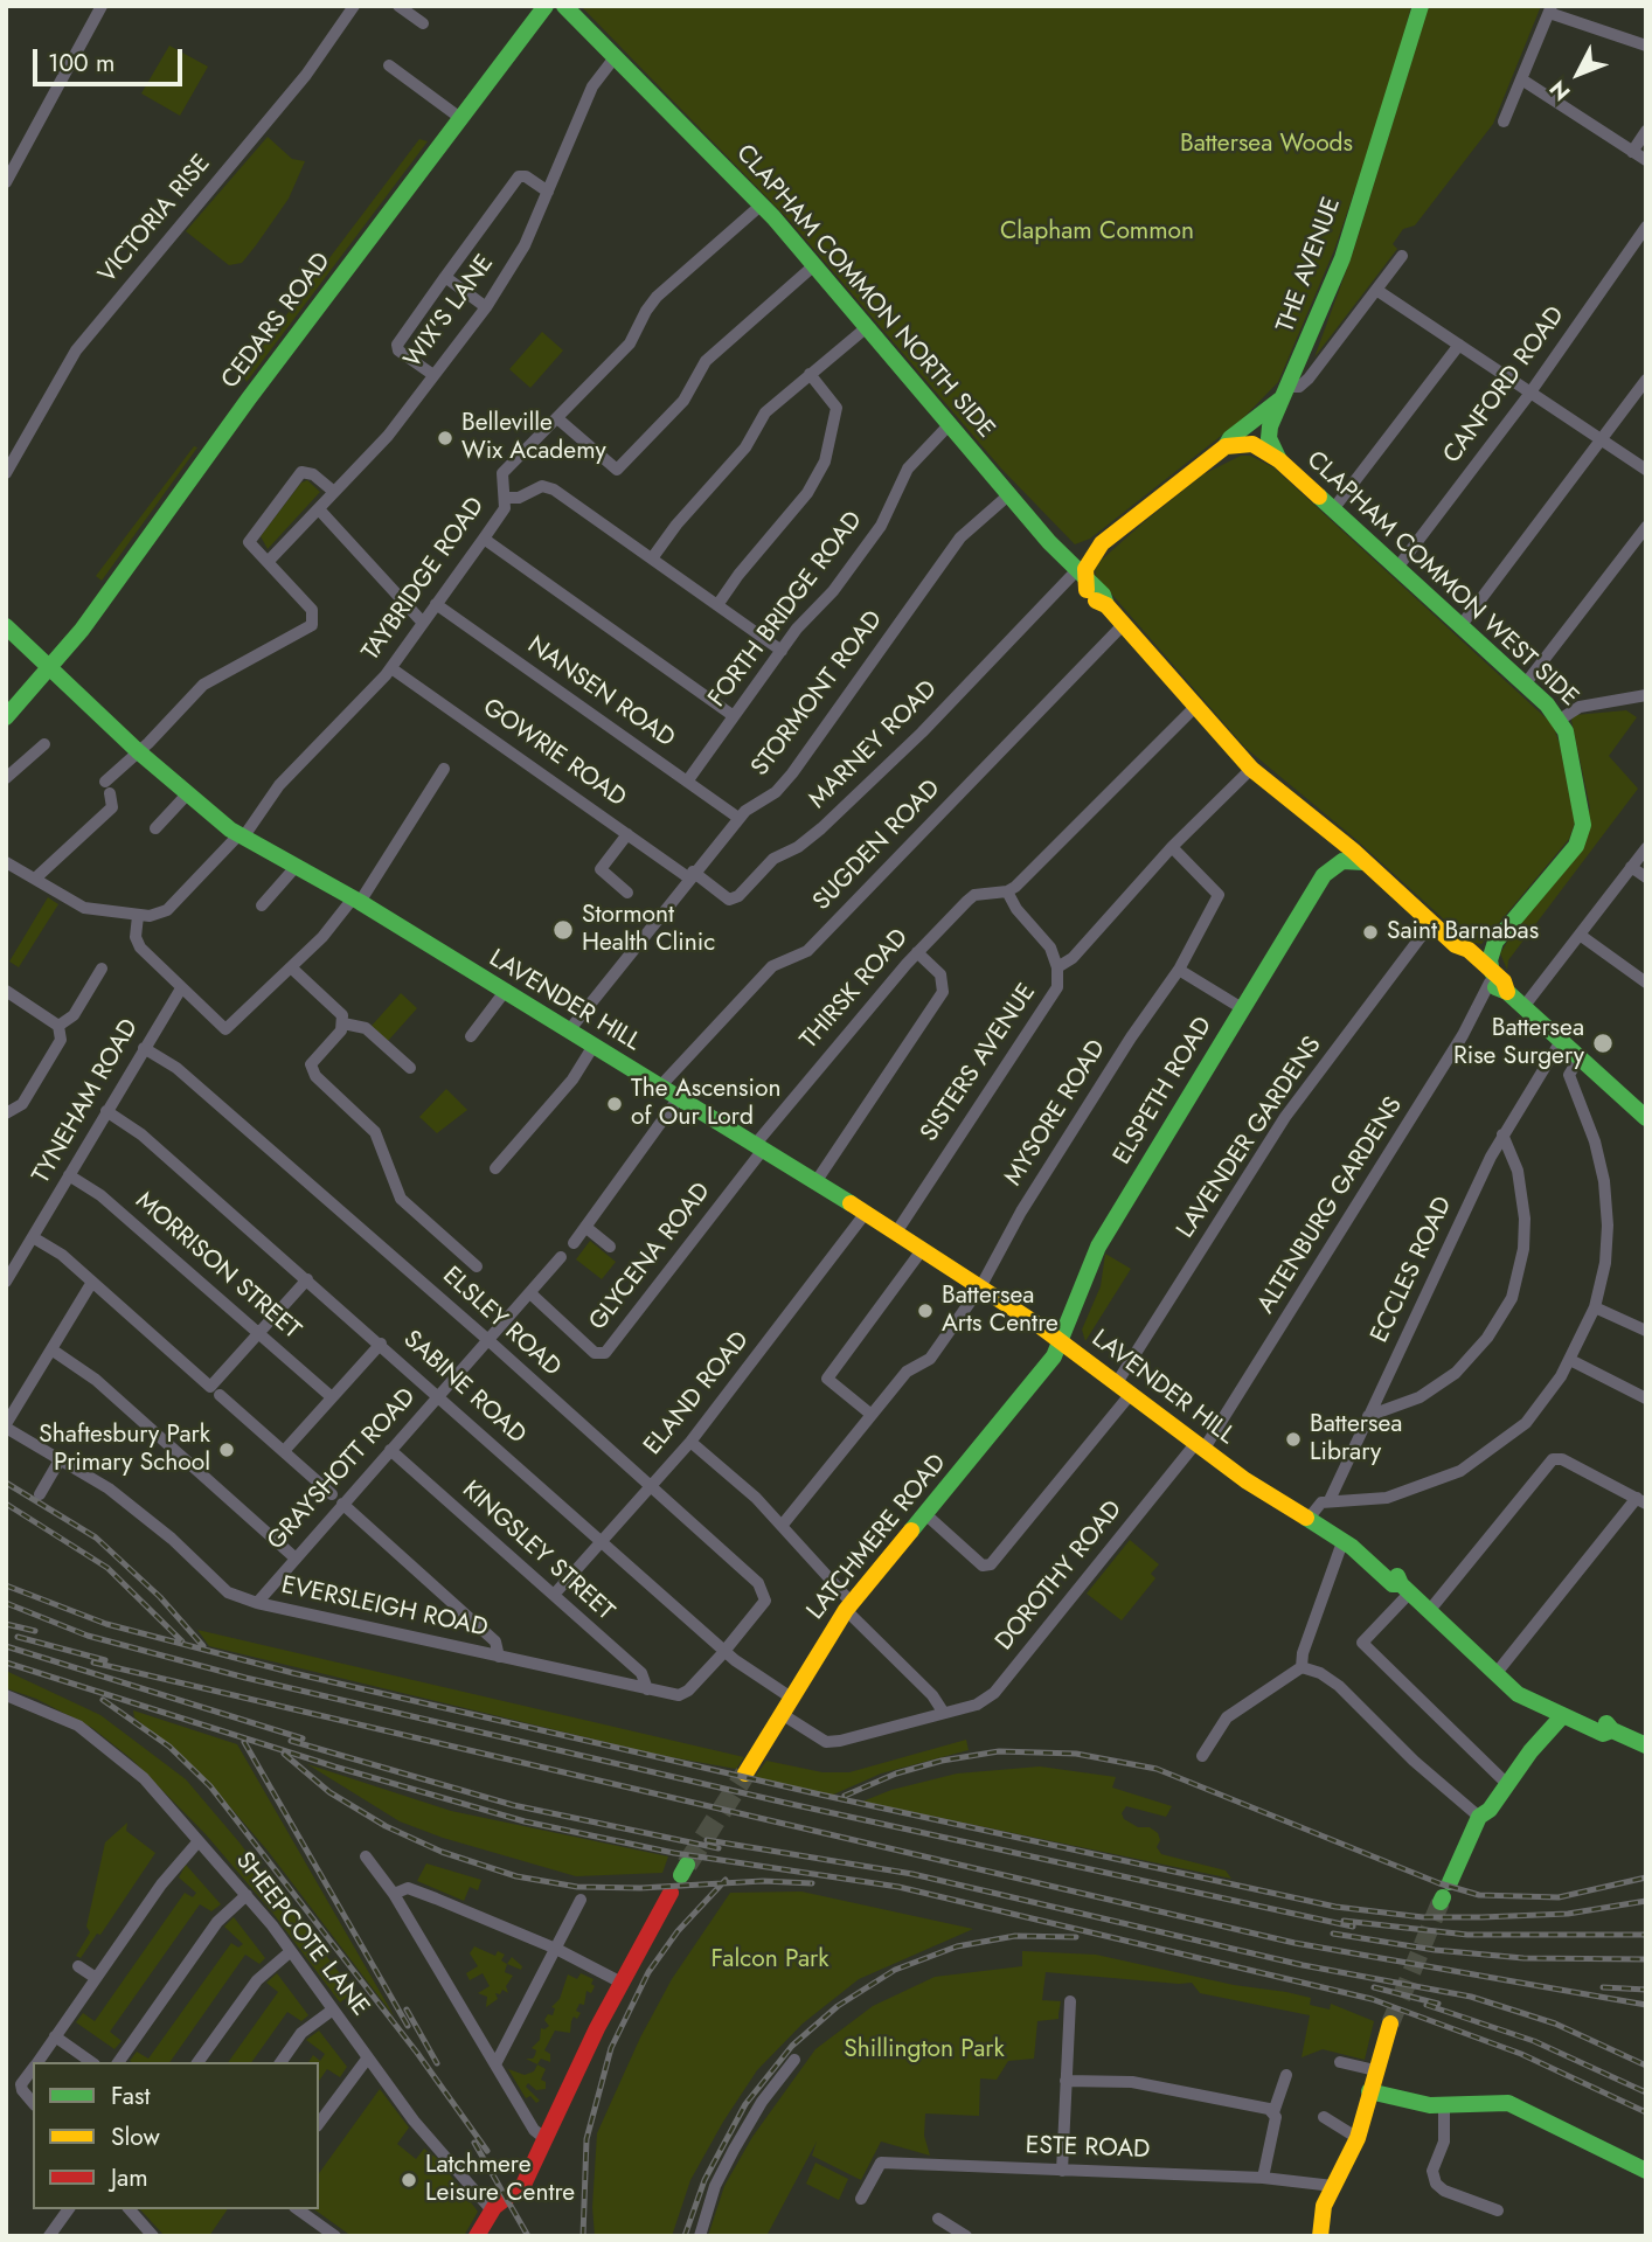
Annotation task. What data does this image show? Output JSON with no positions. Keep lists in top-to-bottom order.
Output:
{
  "streets": {
    "main road": [
      "THE AVENUE",
      "CLAPHAM COMMON NORTH SIDE",
      "CEDARS ROAD",
      "CLAPHAM COMMON WEST SIDE",
      "LAVENDER HILL",
      "ELSPETH ROAD",
      "LATCHMERE ROAD"
    ],
    "street": [
      "VICTORIA RISE",
      "WIX'S LANE",
      "CANFORD ROAD",
      "TAYBRIDGE ROAD",
      "FORTH BRIDGE ROAD",
      "NANSEN ROAD",
      "STORMONT ROAD",
      "MARNEY ROAD",
      "GOWRIE ROAD",
      "SUGDEN ROAD",
      "THIRSK ROAD",
      "SISTERS AVENUE",
      "TYNEHAM ROAD",
      "MYSORE ROAD",
      "LAVENDER GARDENS",
      "ALTENBURG GARDENS",
      "GLYCENA ROAD",
      "MORRISON STREET",
      "ECCLES ROAD",
      "ELSLEY ROAD",
      "SABINE ROAD",
      "ELAND ROAD",
      "GRAYSHOTT ROAD",
      "KINGSLEY STREET",
      "DOROTHY ROAD",
      "EVERSLEIGH ROAD",
      "SHEEPCOTE LANE",
      "ESTE ROAD"
    ]
  },
  "crossings": [
    ["THE AVENUE", "CLAPHAM COMMON WEST SIDE"],
    ["CLAPHAM COMMON NORTH SIDE", "WIX'S LANE"],
    ["CLAPHAM COMMON NORTH SIDE", "TAYBRIDGE ROAD"],
    ["CLAPHAM COMMON NORTH SIDE", "FORTH BRIDGE ROAD"],
    ["CLAPHAM COMMON NORTH SIDE", "STORMONT ROAD"],
    ["CLAPHAM COMMON NORTH SIDE", "MARNEY ROAD"],
    ["CEDARS ROAD", "LAVENDER HILL"],
    ["CANFORD ROAD", "CLAPHAM COMMON WEST SIDE"],
    ["TAYBRIDGE ROAD", "NANSEN ROAD"],
    ["TAYBRIDGE ROAD", "GOWRIE ROAD"],
    ["TAYBRIDGE ROAD", "LAVENDER HILL"],
    ["FORTH BRIDGE ROAD", "NANSEN ROAD"],
    ["NANSEN ROAD", "STORMONT ROAD"],
    ["STORMONT ROAD", "MARNEY ROAD"],
    ["STORMONT ROAD", "GOWRIE ROAD"],
    ["STORMONT ROAD", "LAVENDER HILL"],
    ["MARNEY ROAD", "GOWRIE ROAD"],
    ["SUGDEN ROAD", "LAVENDER HILL"],
    ["THIRSK ROAD", "LAVENDER HILL"],
    ["THIRSK ROAD", "SISTERS AVENUE"],
    ["THIRSK ROAD", "GLYCENA ROAD"],
    ["LAVENDER HILL", "SISTERS AVENUE"],
    ["LAVENDER HILL", "ELSPETH ROAD"],
    ["LAVENDER HILL", "MYSORE ROAD"],
    ["LAVENDER HILL", "LAVENDER GARDENS"],
    ["LAVENDER HILL", "ALTENBURG GARDENS"],
    ["LAVENDER HILL", "GLYCENA ROAD"],
    ["LAVENDER HILL", "ELAND ROAD"],
    ["LAVENDER HILL", "LATCHMERE ROAD"],
    ["LAVENDER HILL", "DOROTHY ROAD"],
    ["ELSPETH ROAD", "LATCHMERE ROAD"],
    ["TYNEHAM ROAD", "MORRISON STREET"],
    ["TYNEHAM ROAD", "ELSLEY ROAD"],
    ["TYNEHAM ROAD", "SABINE ROAD"],
    ["LAVENDER GARDENS", "LATCHMERE ROAD"],
    ["ALTENBURG GARDENS", "DOROTHY ROAD"],
    ["GLYCENA ROAD", "GRAYSHOTT ROAD"],
    ["ELSLEY ROAD", "SABINE ROAD"],
    ["ELSLEY ROAD", "ELAND ROAD"],
    ["ELSLEY ROAD", "GRAYSHOTT ROAD"],
    ["ELSLEY ROAD", "EVERSLEIGH ROAD"],
    ["SABINE ROAD", "ELAND ROAD"],
    ["SABINE ROAD", "GRAYSHOTT ROAD"],
    ["SABINE ROAD", "LATCHMERE ROAD"],
    ["SABINE ROAD", "EVERSLEIGH ROAD"],
    ["ELAND ROAD", "KINGSLEY STREET"],
    ["GRAYSHOTT ROAD", "KINGSLEY STREET"],
    ["GRAYSHOTT ROAD", "EVERSLEIGH ROAD"],
    ["LATCHMERE ROAD", "DOROTHY ROAD"],
    ["KINGSLEY STREET", "EVERSLEIGH ROAD"]
  ],
  "parks": [
    "Battersea Woods",
    "Clapham Common",
    "Falcon Park",
    "Shillington Park"
  ],
  "places": [
    "Belleville Wix Academy",
    "Stormont Health Clinic",
    "Saint Barnabas",
    "Battersea Rise Surgery",
    "The Ascension of Our Lord",
    "Battersea Arts Centre",
    "Battersea Library",
    "Shaftesbury Park Primary School",
    "Latchmere Leisure Centre"
  ],
  "legend": ["Fast", "Slow", "Jam"],
  "scale_bar": "100 m",
  "north": "bottom left"
}
